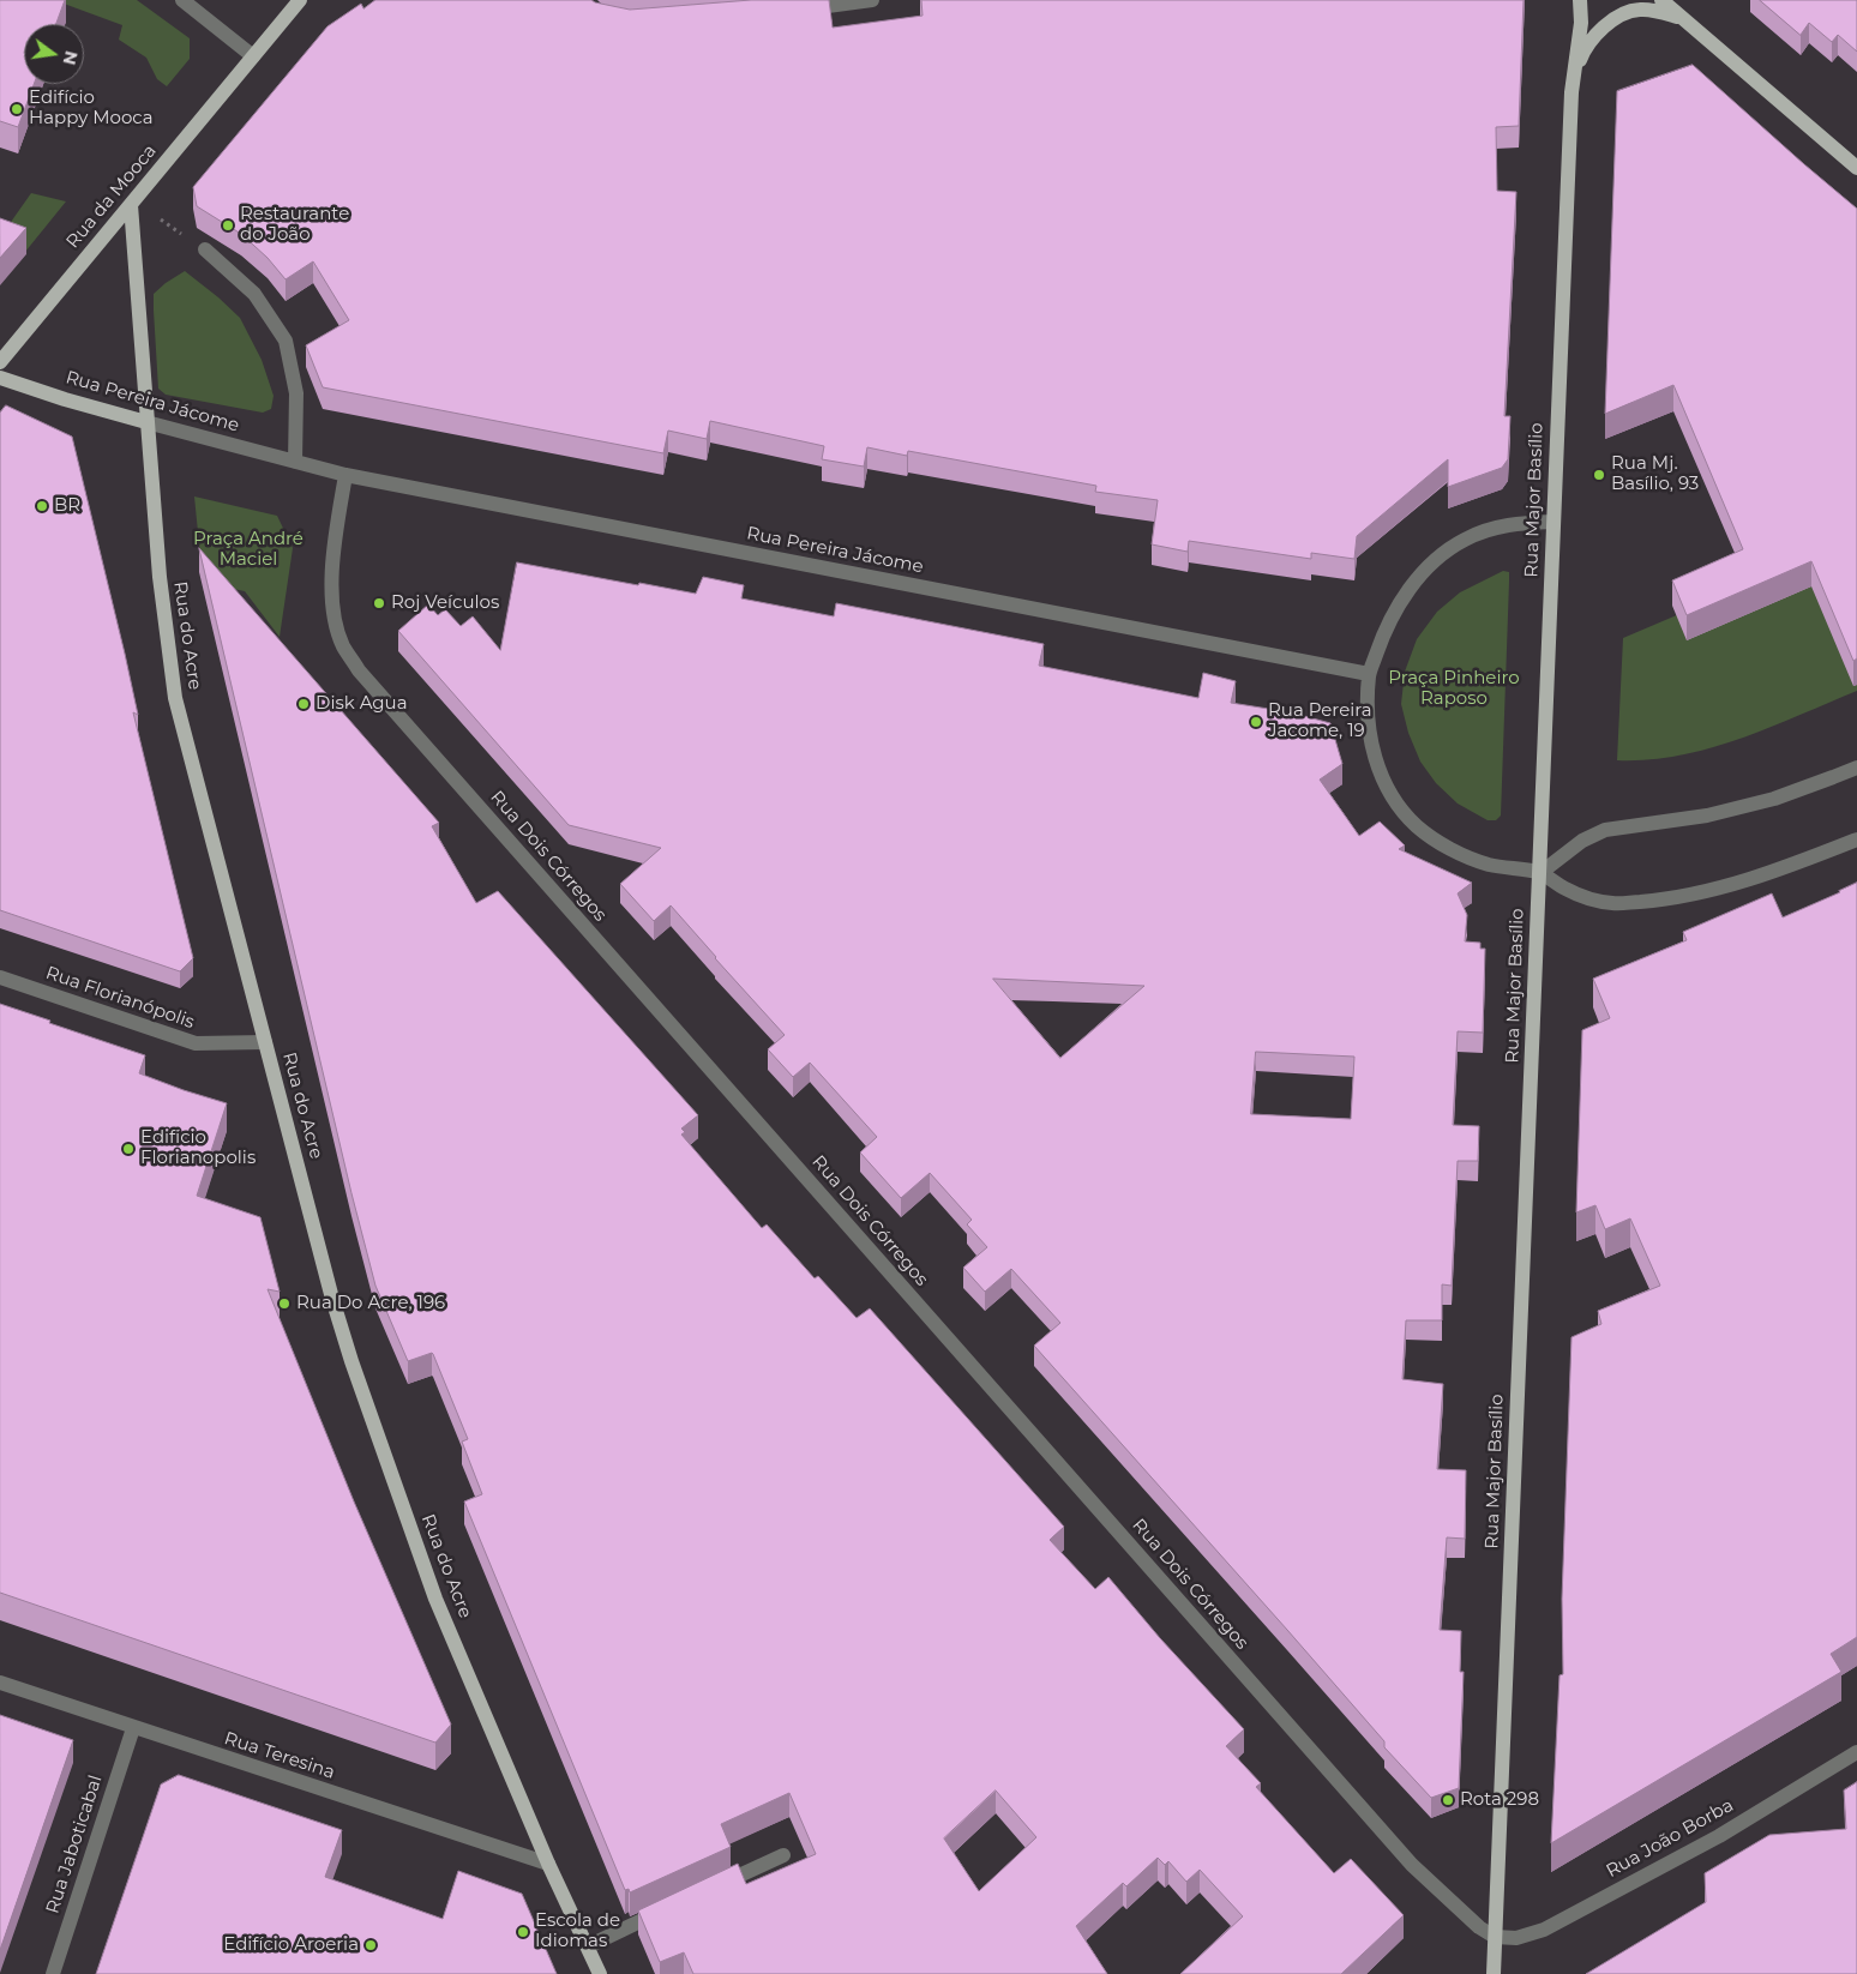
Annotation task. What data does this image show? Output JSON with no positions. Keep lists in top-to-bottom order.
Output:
{
  "streets": {
    "main road": [
      "Rua da Mooca",
      "Rua Pereira Jácome",
      "Rua Major Basílio",
      "Rua do Acre"
    ],
    "street": [
      "Rua Dois Córregos",
      "Rua Florianópolis",
      "Rua Teresina",
      "Rua João Borba",
      "Rua Jaboticabal"
    ]
  },
  "crossings": [
    ["Rua da Mooca", "Rua do Acre"],
    ["Rua Pereira Jácome", "Rua do Acre"],
    ["Rua Pereira Jácome", "Rua Dois Córregos"],
    ["Rua Major Basílio", "Rua Dois Córregos"],
    ["Rua Major Basílio", "Rua João Borba"],
    ["Rua do Acre", "Rua Florianópolis"],
    ["Rua do Acre", "Rua Teresina"],
    ["Rua Dois Córregos", "Rua João Borba"],
    ["Rua Teresina", "Rua Jaboticabal"]
  ],
  "parks": ["Praça André Maciel", "Praça Pinheiro Raposo"],
  "places": [
    "Edifício Happy Mooca",
    "Restaurante do João",
    "Rua Mj. Basílio, 93",
    "BR",
    "Roj Veículos",
    "Disk Agua",
    "Rua Pereira Jacome, 19",
    "Edificio Florianopolis",
    "Rua Do Acre, 196",
    "Rota 298",
    "Escola de Idiomas",
    "Edifício Aroeria"
  ],
  "north": "right"
}
